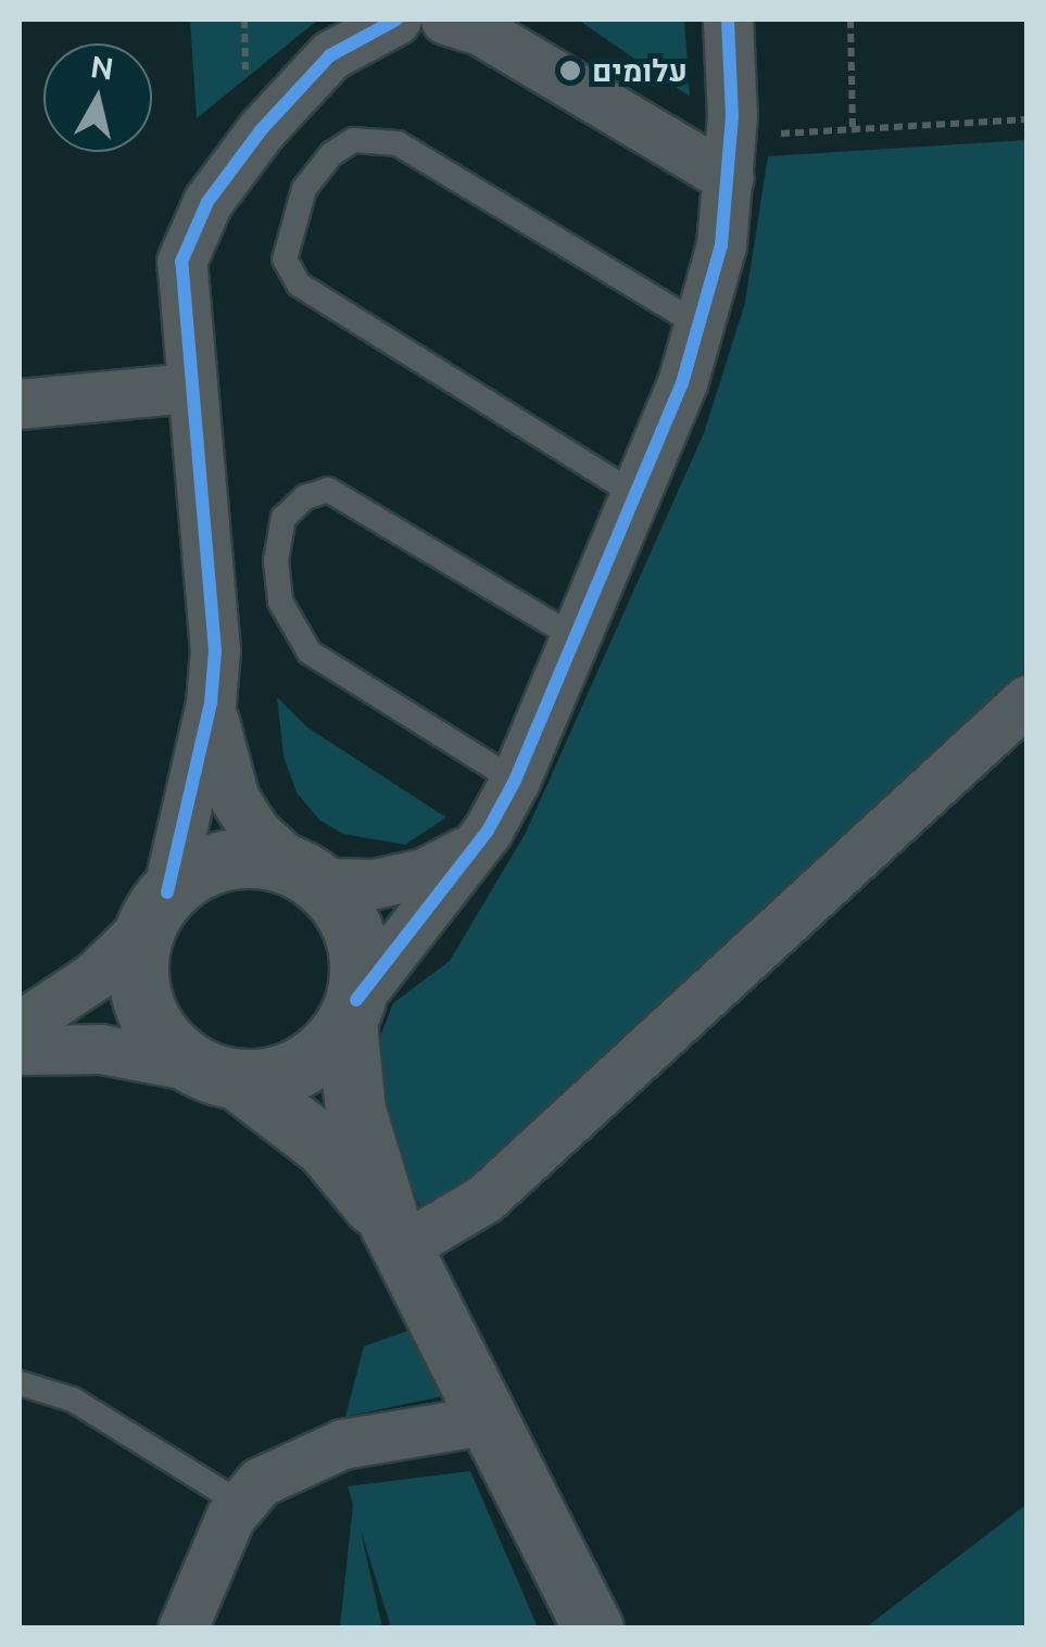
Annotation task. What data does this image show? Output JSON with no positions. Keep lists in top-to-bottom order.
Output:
{
  "places": ["עלומים"],
  "north": "top"
}
